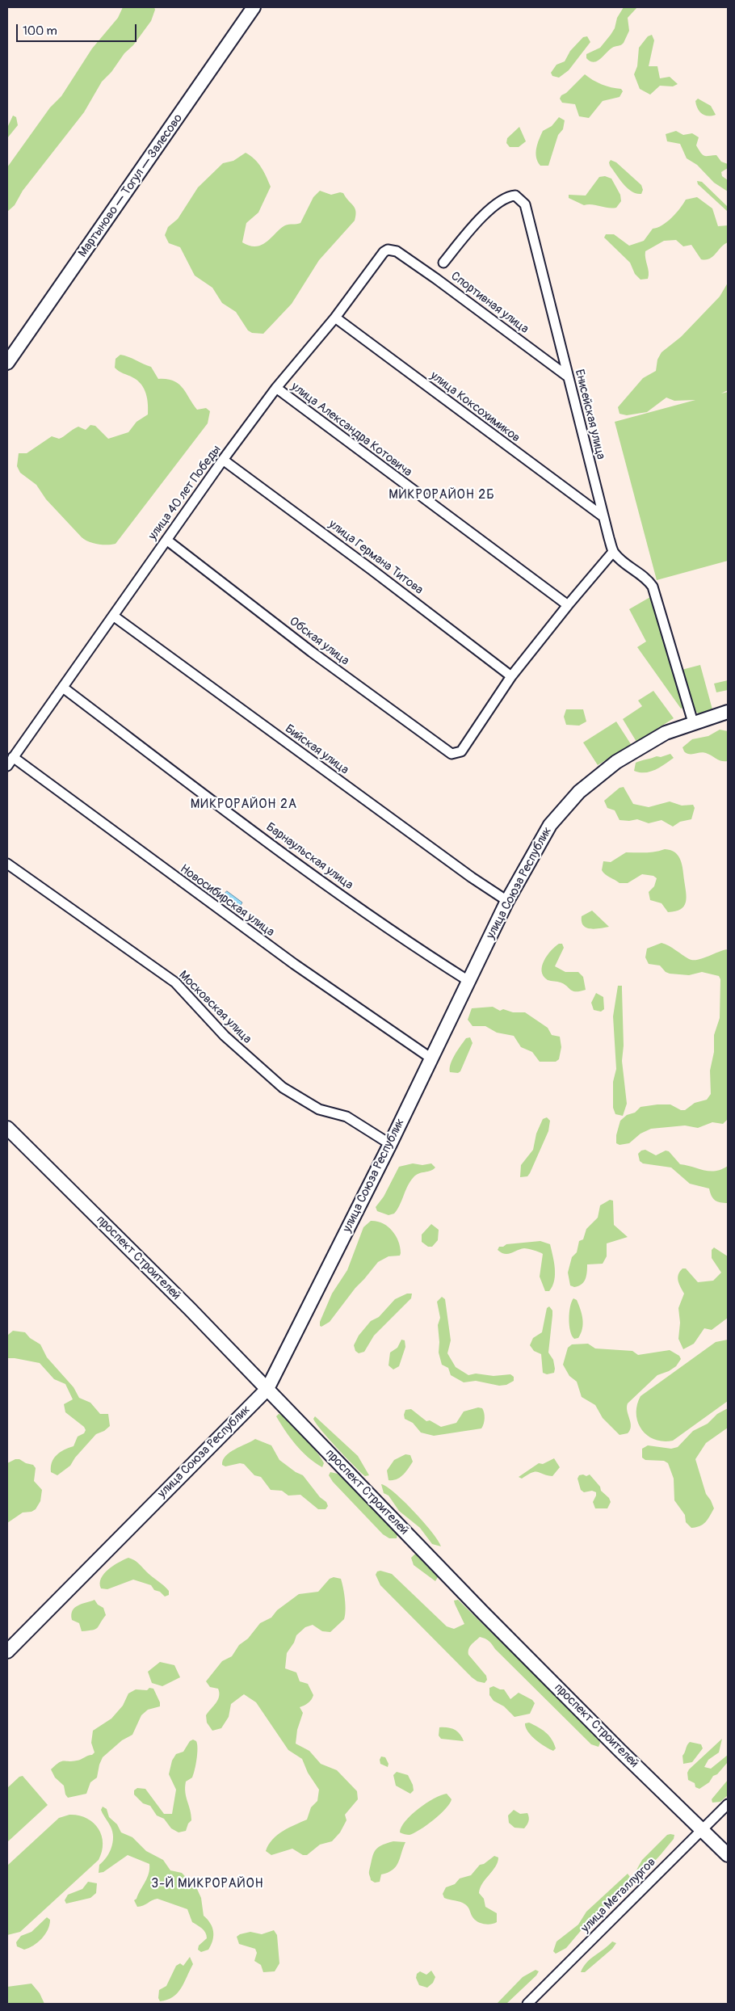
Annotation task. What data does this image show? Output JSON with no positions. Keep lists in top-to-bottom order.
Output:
{
  "streets": {
    "street": [
      "Мартыново — Тогул — Залесово",
      "Спортивная улица",
      "улица Коксохимиков",
      "Енисейская улица",
      "улица Александра Котовича",
      "улица 40 лет Победы",
      "улица Германа Титова",
      "Обская улица",
      "Бийская улица",
      "Барнаульская улица",
      "улица Союза Республик",
      "Новосибирская улица",
      "Московская улица",
      "проспект Строителей",
      "улица Металлургов"
    ]
  },
  "crossings": [
    ["Спортивная улица", "Енисейская улица"],
    ["Спортивная улица", "улица 40 лет Победы"],
    ["улица Коксохимиков", "Енисейская улица"],
    ["улица Коксохимиков", "улица 40 лет Победы"],
    ["улица Александра Котовича", "улица 40 лет Победы"],
    ["улица 40 лет Победы", "улица Германа Титова"],
    ["улица 40 лет Победы", "Обская улица"],
    ["улица 40 лет Победы", "Бийская улица"],
    ["улица 40 лет Победы", "Барнаульская улица"],
    ["улица 40 лет Победы", "Новосибирская улица"],
    ["улица Германа Титова", "Обская улица"],
    ["Бийская улица", "улица Союза Республик"],
    ["Барнаульская улица", "улица Союза Республик"],
    ["улица Союза Республик", "Новосибирская улица"],
    ["улица Союза Республик", "Московская улица"],
    ["улица Союза Республик", "проспект Строителей"],
    ["проспект Строителей", "улица Металлургов"]
  ],
  "districts": ["МИКРОРАЙОН 2Б", "МИКРОРАЙОН 2А", "3-Й МИКРОРАЙОН"],
  "scale_bar": "100 m"
}
